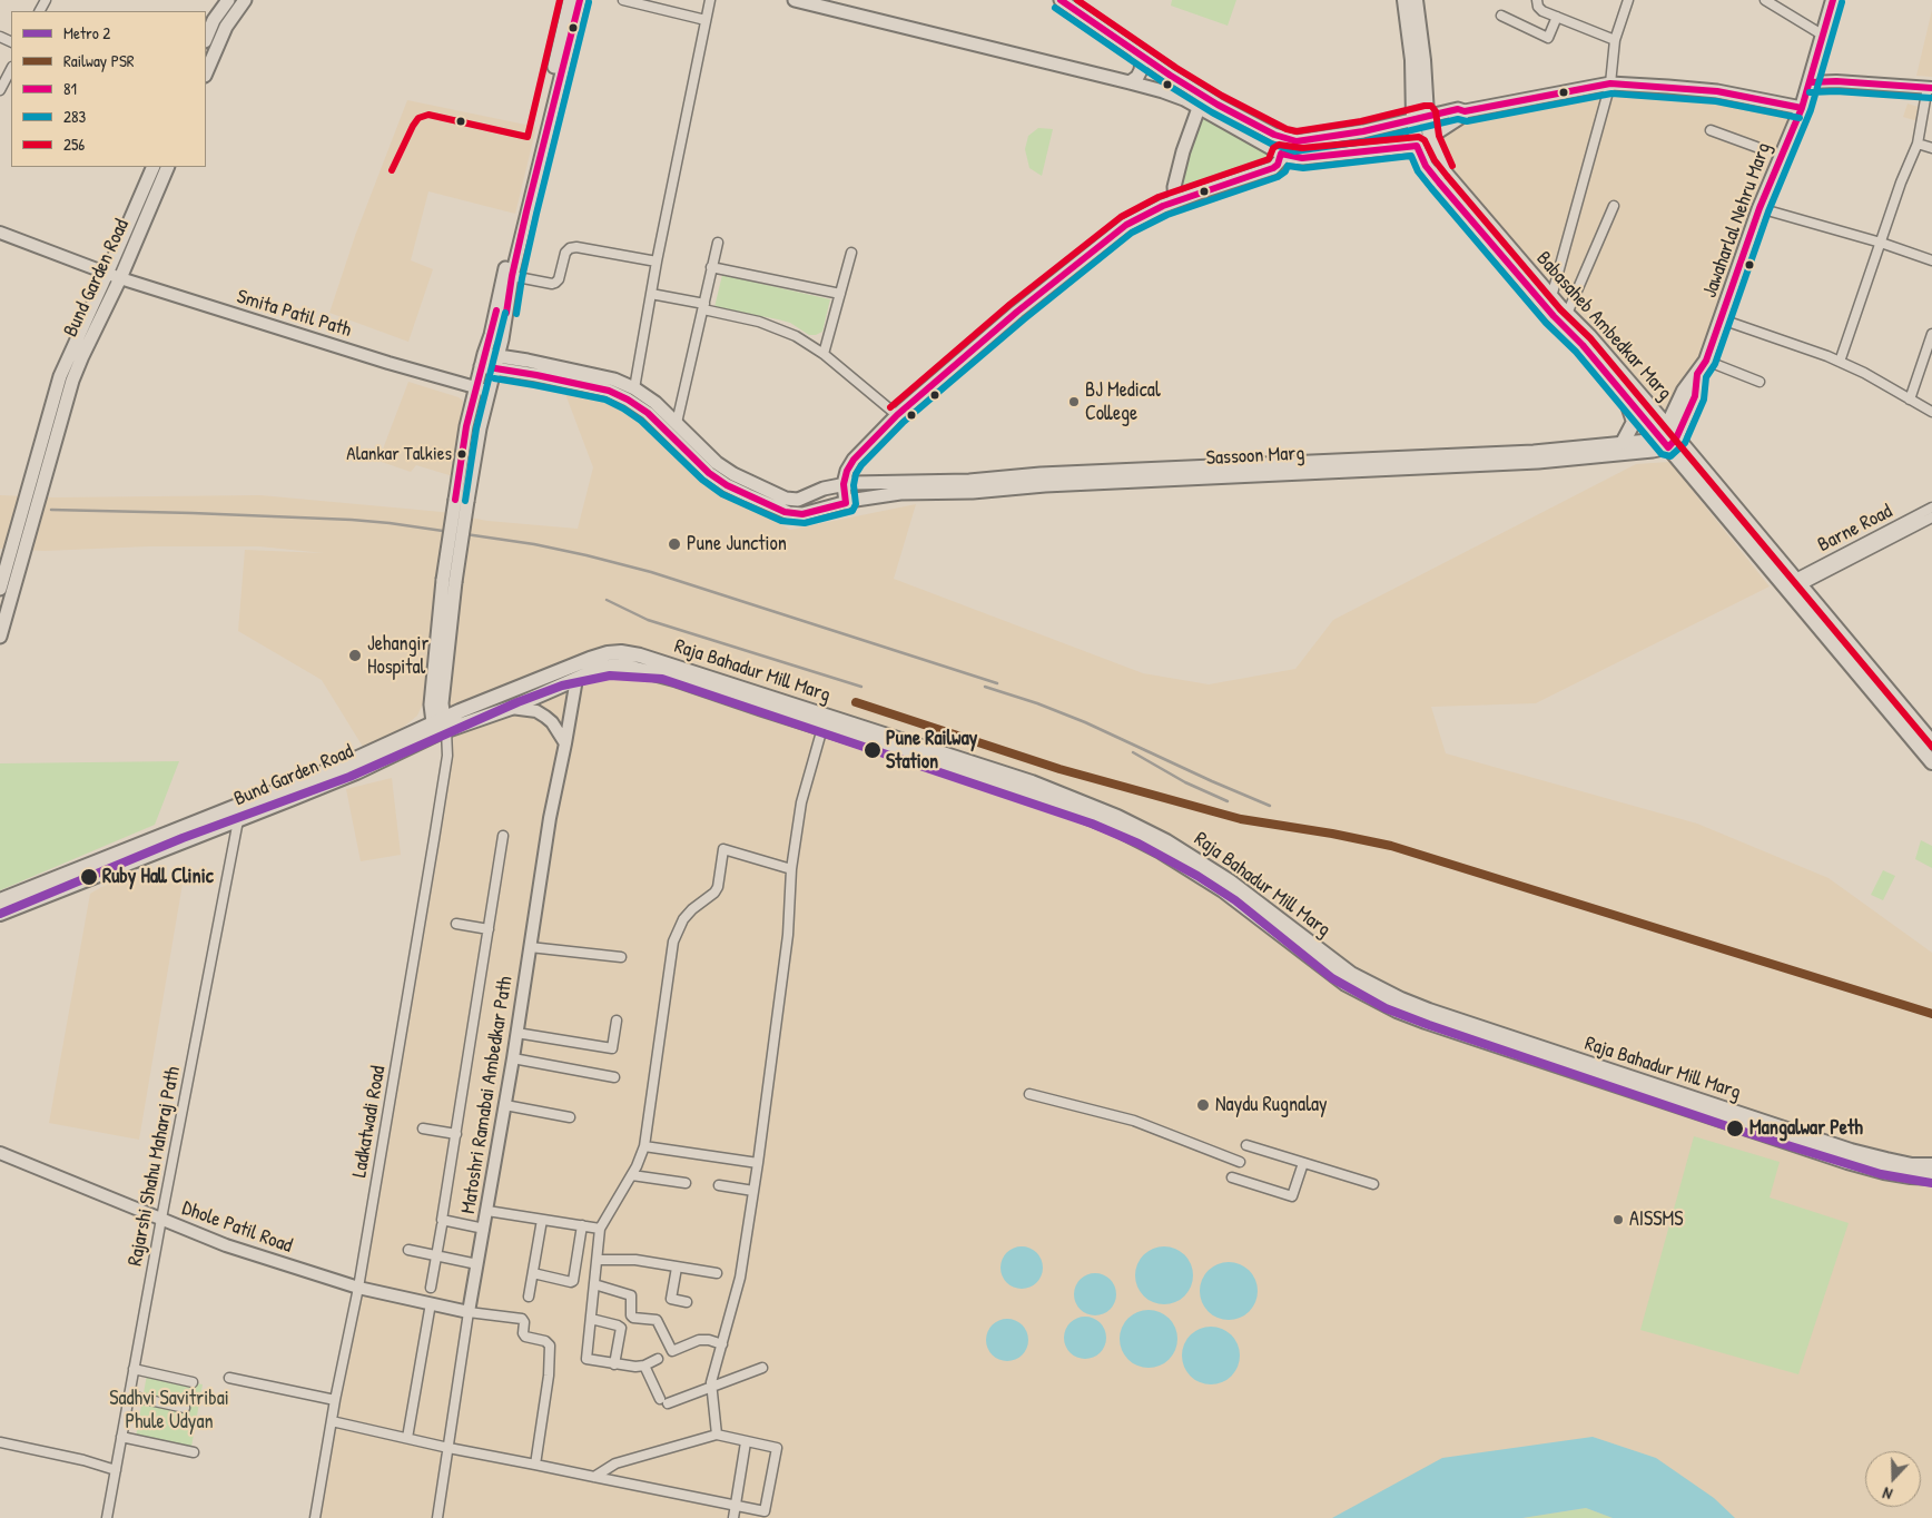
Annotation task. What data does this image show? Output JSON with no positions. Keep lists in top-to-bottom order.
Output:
{
  "streets": {
    "main road": [
      "Jawaharlal Nehru Marg",
      "Bund Garden Road",
      "Babasaheb Ambedkar Marg",
      "Sassoon Marg",
      "Raja Bahadur Mill Marg"
    ],
    "street": [
      "Smita Patil Path",
      "Barne Road",
      "Matoshri Ramabai Ambedkar Path",
      "Ladkatwadi Road",
      "Rajarshi Shahu Maharaj Path",
      "Dhole Patil Road"
    ]
  },
  "crossings": [
    ["Jawaharlal Nehru Marg", "Babasaheb Ambedkar Marg"],
    ["Jawaharlal Nehru Marg", "Sassoon Marg"],
    ["Bund Garden Road", "Smita Patil Path"],
    ["Bund Garden Road", "Raja Bahadur Mill Marg"],
    ["Bund Garden Road", "Ladkatwadi Road"],
    ["Bund Garden Road", "Rajarshi Shahu Maharaj Path"],
    ["Babasaheb Ambedkar Marg", "Sassoon Marg"],
    ["Babasaheb Ambedkar Marg", "Barne Road"],
    ["Raja Bahadur Mill Marg", "Matoshri Ramabai Ambedkar Path"],
    ["Raja Bahadur Mill Marg", "Ladkatwadi Road"],
    ["Matoshri Ramabai Ambedkar Path", "Dhole Patil Road"],
    ["Ladkatwadi Road", "Dhole Patil Road"],
    ["Rajarshi Shahu Maharaj Path", "Dhole Patil Road"]
  ],
  "parks": ["Sadhvi Savitribai Phule Udyan"],
  "places": [
    "BJ Medical College",
    "Alankar Talkies",
    "Pune Junction",
    "Jehangir Hospital",
    "Pune Railway Station",
    "Ruby Hall Clinic",
    "Naydu Rugnalay",
    "Mangalwar Peth",
    "AISSMS"
  ],
  "lines": [
    "transit line 81",
    "transit line 256",
    "transit line 283",
    "metro line 2",
    "rail line PSR"
  ],
  "legend": [
    "Metro 2",
    "Railway PSR",
    "81",
    "283",
    "256"
  ],
  "north": "bottom"
}
